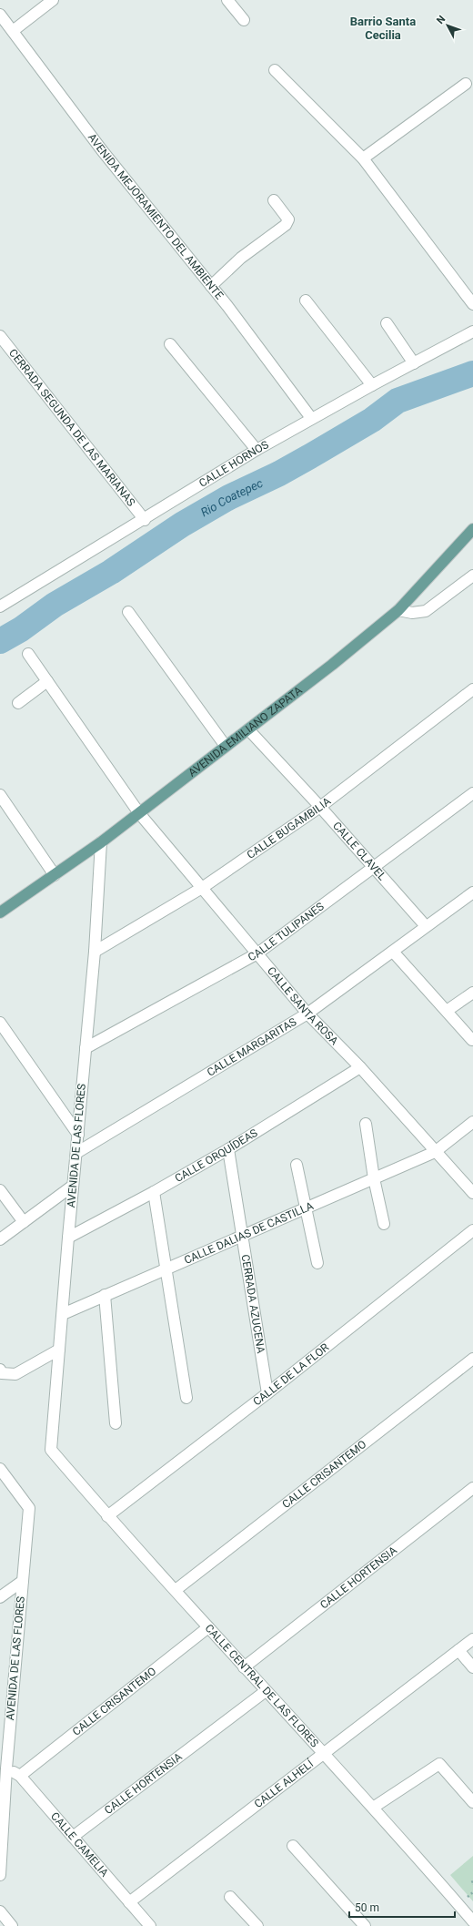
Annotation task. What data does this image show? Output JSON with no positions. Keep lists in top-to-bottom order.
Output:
{
  "streets": {
    "main road": ["AVENIDA EMILIANO ZAPATA"],
    "street": [
      "AVENIDA MEJORAMIENTO DEL AMBIENTE",
      "CERRADA SEGUNDA DE LAS MARIANAS",
      "CALLE HORNOS",
      "CALLE BUGAMBILIA",
      "CALLE CLAVEL",
      "CALLE TULIPANES",
      "CALLE SANTA ROSA",
      "CALLE MARGARITAS",
      "AVENIDA DE LAS FLORES",
      "CALLE ORQUÍDEAS",
      "CALLE DALIAS DE CASTILLA",
      "CERRADA AZUCENA",
      "CALLE DE LA FLOR",
      "CALLE CRISANTEMO",
      "CALLE HORTENSIA",
      "CALLE CENTRAL DE LAS FLORES",
      "CALLE ALHELÍ",
      "CALLE CAMELIA"
    ]
  },
  "crossings": [
    ["AVENIDA MEJORAMIENTO DEL AMBIENTE", "CALLE HORNOS"],
    ["CERRADA SEGUNDA DE LAS MARIANAS", "CALLE HORNOS"],
    ["AVENIDA EMILIANO ZAPATA", "CALLE CLAVEL"],
    ["AVENIDA EMILIANO ZAPATA", "CALLE SANTA ROSA"],
    ["AVENIDA EMILIANO ZAPATA", "AVENIDA DE LAS FLORES"],
    ["CALLE BUGAMBILIA", "CALLE CLAVEL"],
    ["CALLE BUGAMBILIA", "CALLE SANTA ROSA"],
    ["CALLE BUGAMBILIA", "AVENIDA DE LAS FLORES"],
    ["CALLE CLAVEL", "CALLE TULIPANES"],
    ["CALLE CLAVEL", "CALLE MARGARITAS"],
    ["CALLE TULIPANES", "CALLE SANTA ROSA"],
    ["CALLE TULIPANES", "AVENIDA DE LAS FLORES"],
    ["CALLE SANTA ROSA", "CALLE MARGARITAS"],
    ["CALLE SANTA ROSA", "CALLE ORQUÍDEAS"],
    ["CALLE SANTA ROSA", "CALLE DALIAS DE CASTILLA"],
    ["CALLE MARGARITAS", "AVENIDA DE LAS FLORES"],
    ["AVENIDA DE LAS FLORES", "CALLE ORQUÍDEAS"],
    ["AVENIDA DE LAS FLORES", "CALLE DALIAS DE CASTILLA"],
    ["AVENIDA DE LAS FLORES", "CALLE CENTRAL DE LAS FLORES"],
    ["AVENIDA DE LAS FLORES", "CALLE CAMELIA"],
    ["CALLE ORQUÍDEAS", "CERRADA AZUCENA"],
    ["CALLE DALIAS DE CASTILLA", "CERRADA AZUCENA"],
    ["CERRADA AZUCENA", "CALLE DE LA FLOR"],
    ["CALLE DE LA FLOR", "CALLE CENTRAL DE LAS FLORES"],
    ["CALLE CRISANTEMO", "CALLE CENTRAL DE LAS FLORES"],
    ["CALLE CRISANTEMO", "CALLE CAMELIA"],
    ["CALLE HORTENSIA", "CALLE CENTRAL DE LAS FLORES"],
    ["CALLE HORTENSIA", "CALLE CAMELIA"],
    ["CALLE CENTRAL DE LAS FLORES", "CALLE ALHELÍ"],
    ["CALLE ALHELÍ", "CALLE CAMELIA"]
  ],
  "districts": ["Barrio Santa Cecilia"],
  "water": ["Rio Coatepec"],
  "scale_bar": "50 m",
  "north": "top left"
}
